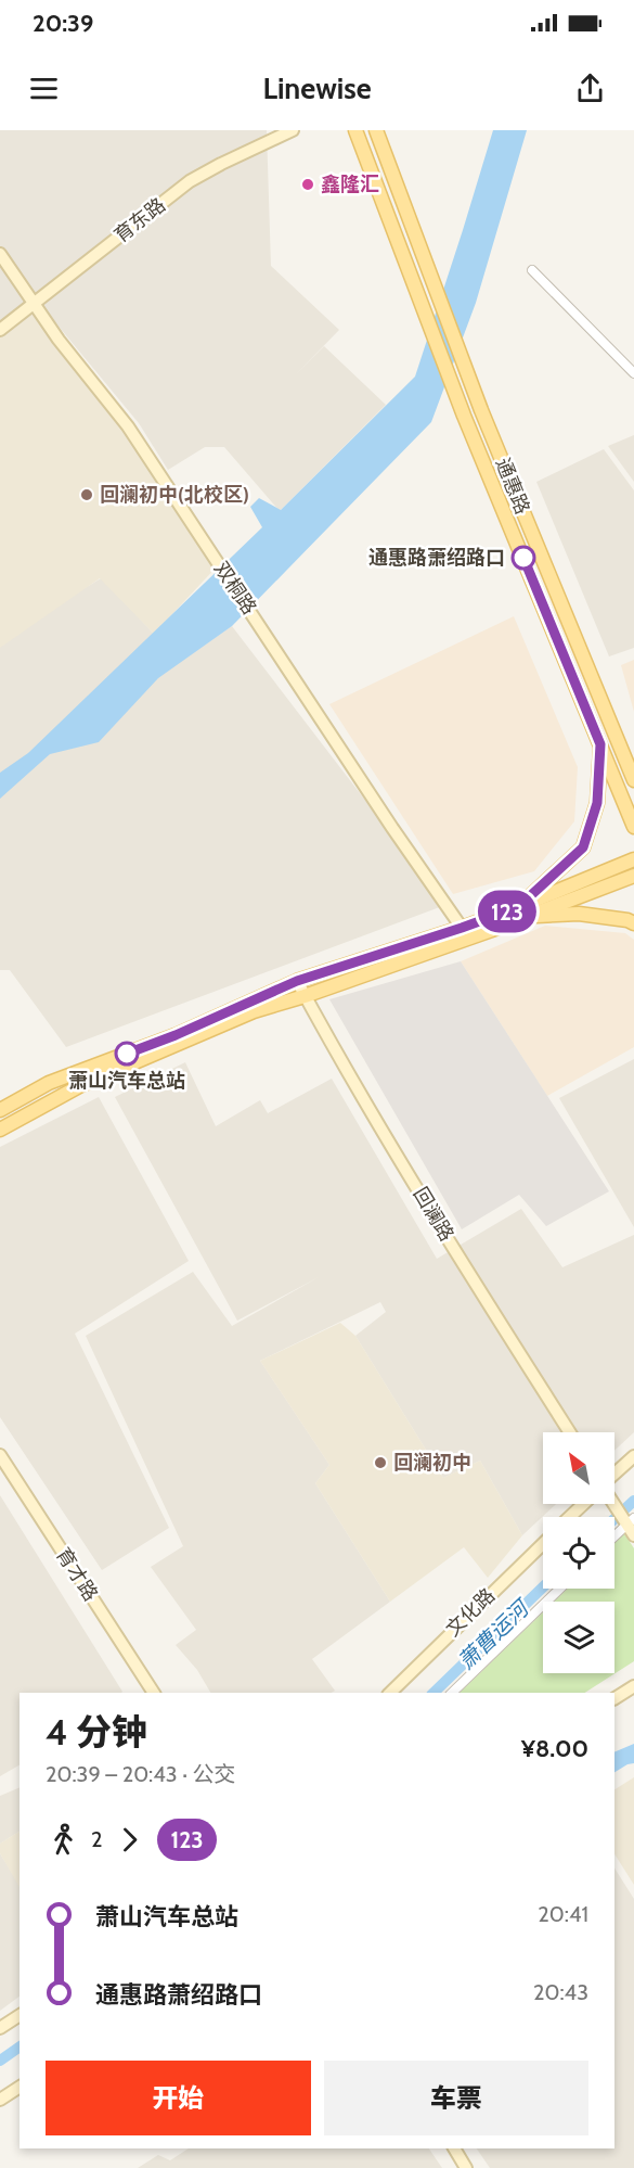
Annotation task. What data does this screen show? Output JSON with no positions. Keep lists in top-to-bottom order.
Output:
{
  "streets": {
    "main road": ["通惠路"],
    "street": [
      "育东路",
      "双桐路",
      "回澜路",
      "育才路",
      "文化路"
    ]
  },
  "crossings": [
    ["育东路", "双桐路"]
  ],
  "water": ["萧曹运河"],
  "places": [
    "鑫隆汇",
    "回澜初中(北校区)",
    "通惠路萧绍路口",
    "萧山汽车总站",
    "回澜初中"
  ],
  "lines": ["bus line 123"],
  "north": "top left",
  "page": {
    "status": "20:39",
    "header": "Linewise",
    "on_map": "123",
    "heading": ["4 分钟", "20:39 – 20:43 · 公交", "¥8.00"],
    "legs": ["2", "123"],
    "list": [
      {
        "name": "萧山汽车总站",
        "value": "20:41"
      },
      {
        "name": "通惠路萧绍路口",
        "value": "20:43"
      }
    ],
    "buttons": ["开始", "车票"]
  }
}
